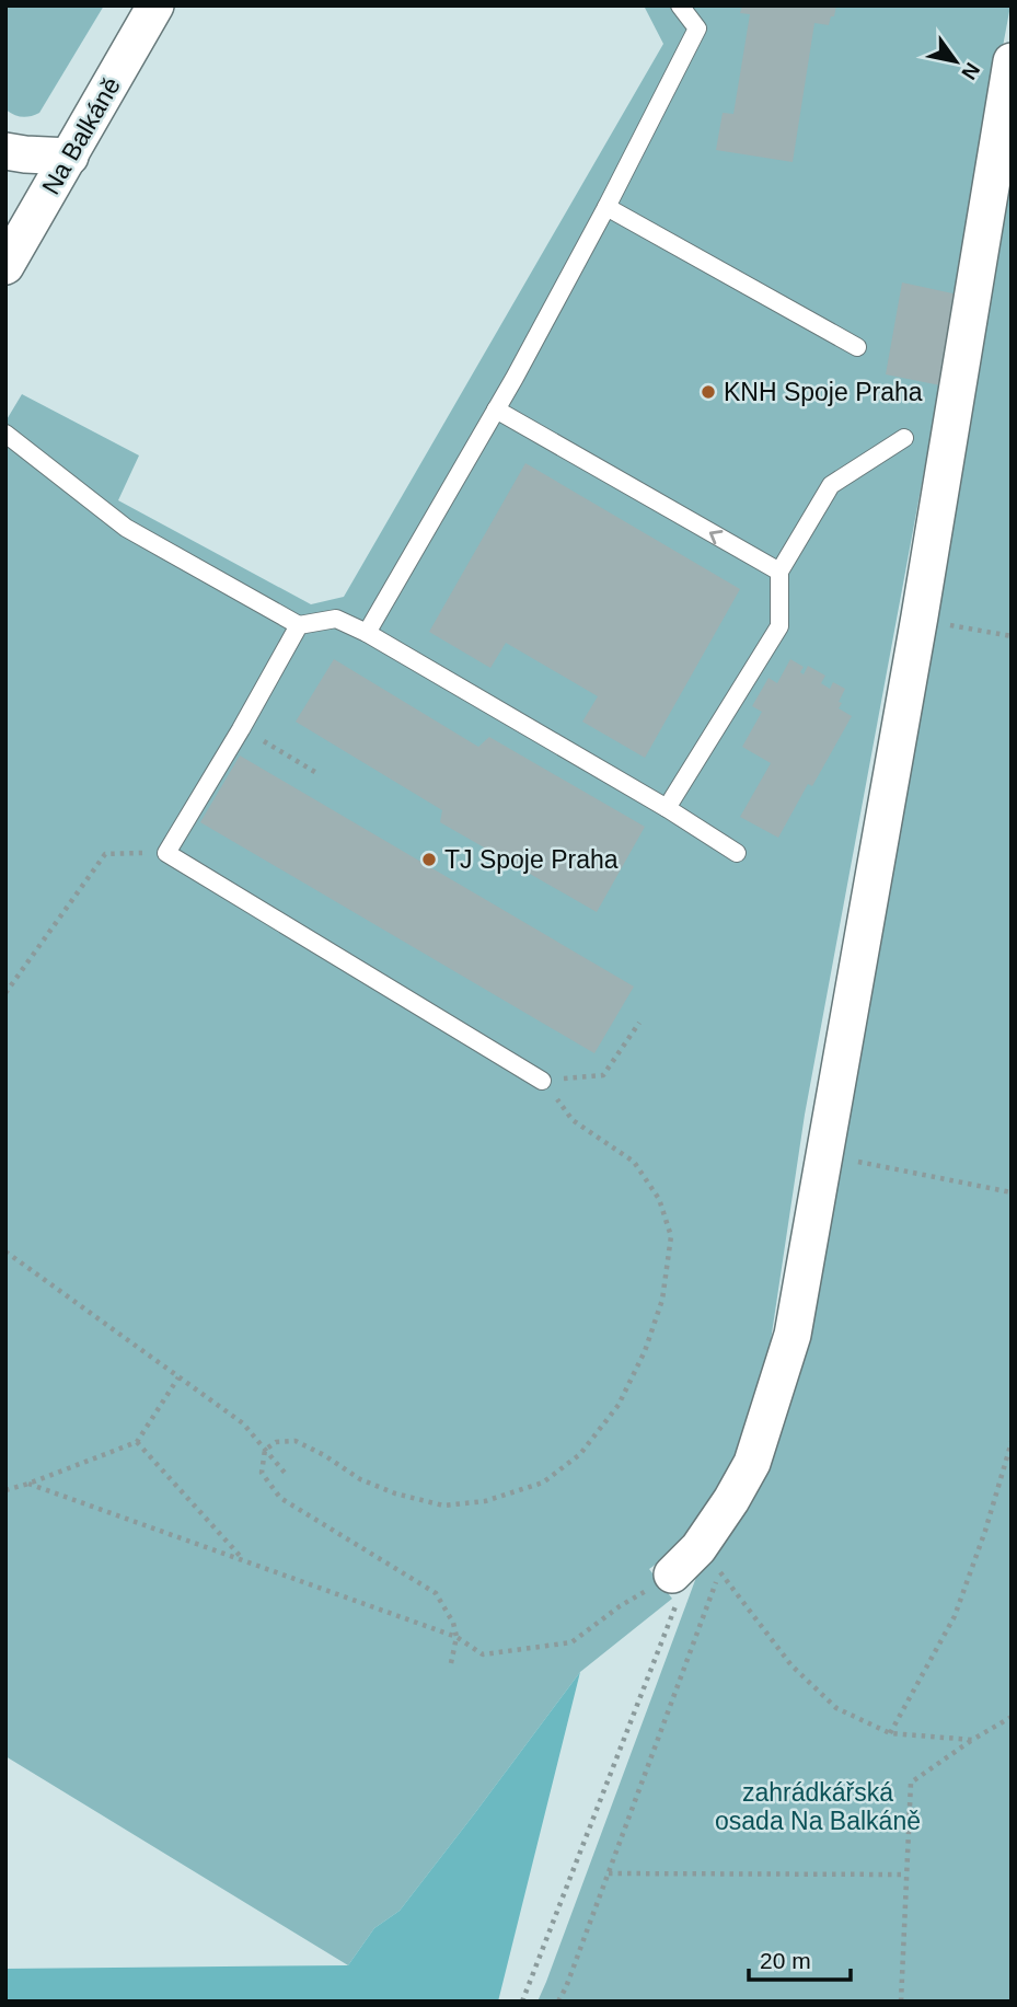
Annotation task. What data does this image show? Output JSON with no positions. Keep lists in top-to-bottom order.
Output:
{
  "streets": {
    "street": ["Na Balkáně"]
  },
  "parks": ["zahrádkářská osada Na Balkáně"],
  "places": ["KNH Spoje Praha", "TJ Spoje Praha"],
  "scale_bar": "20 m",
  "north": "bottom right"
}
